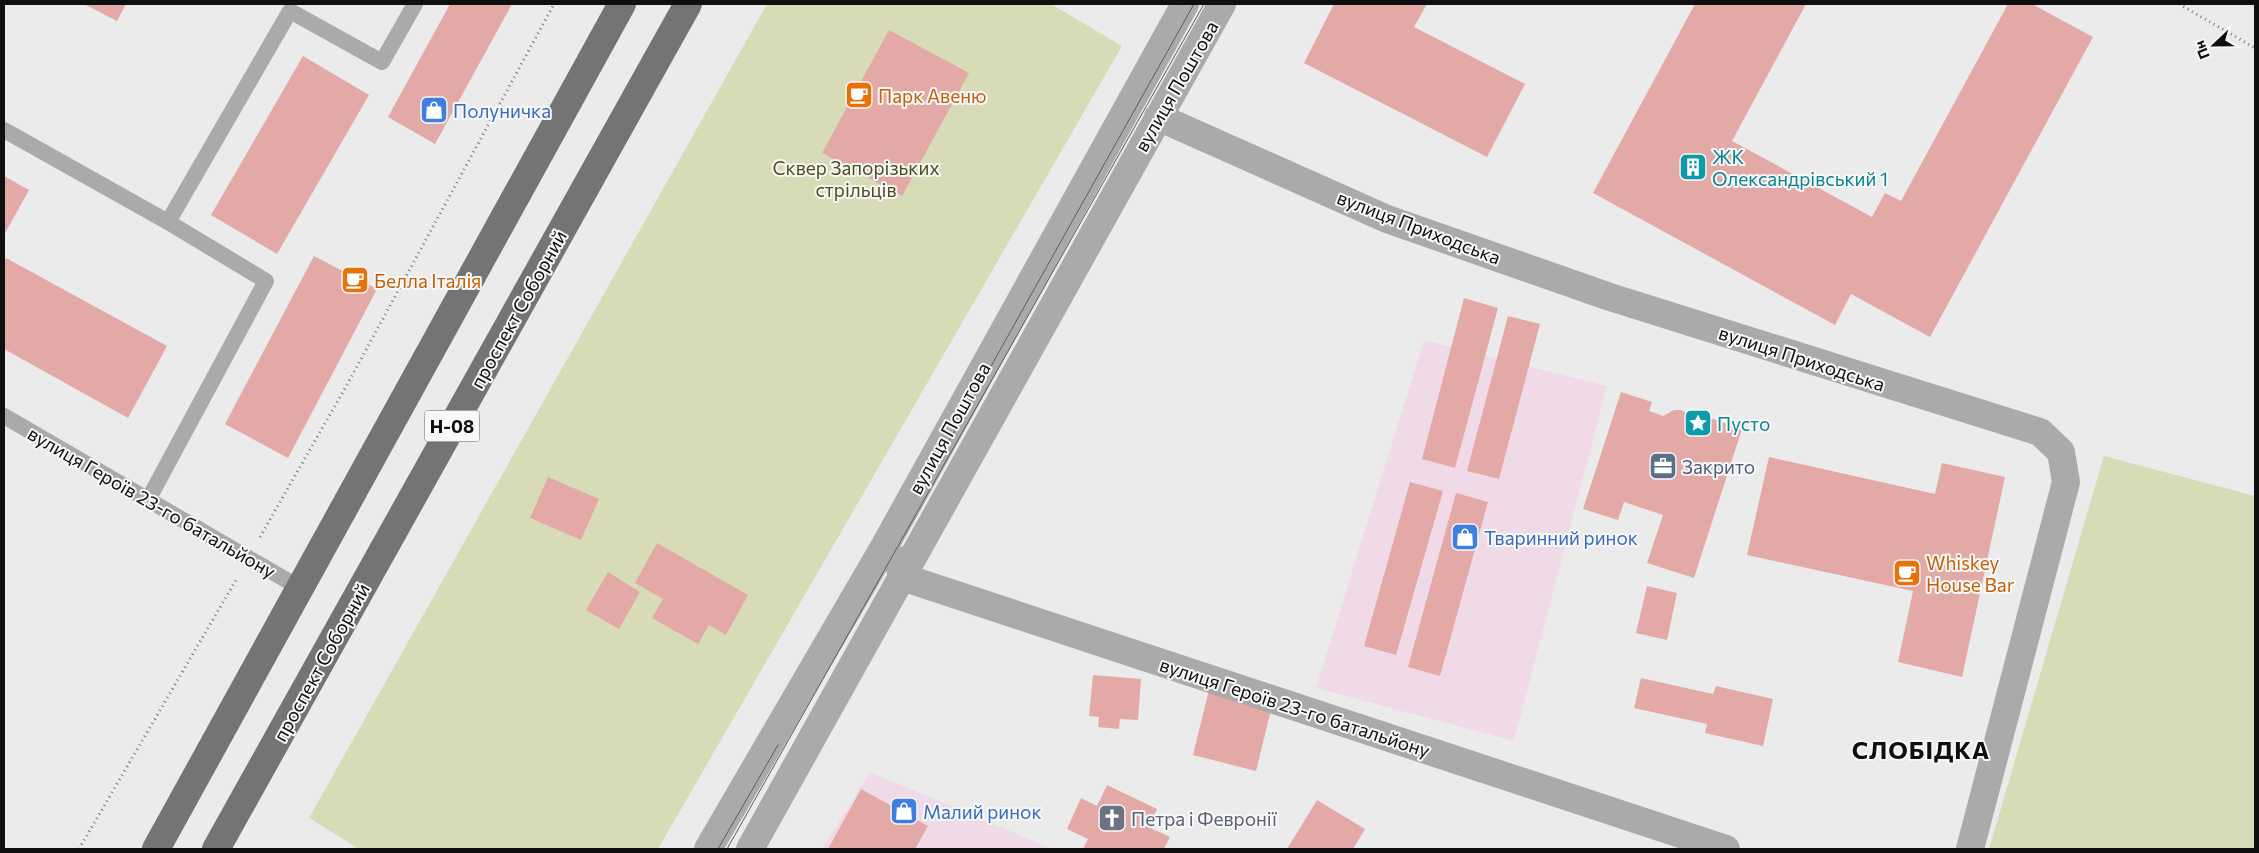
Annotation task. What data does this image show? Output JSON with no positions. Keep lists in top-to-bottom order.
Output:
{
  "streets": {
    "main road": ["проспект Соборний", "Н-08"],
    "street": ["вулиця Поштова", "вулиця Приходська", "вулиця Героїв 23-го батальйону"]
  },
  "crossings": [
    ["вулиця Поштова", "вулиця Приходська"],
    ["вулиця Поштова", "вулиця Героїв 23-го батальйону"],
    ["Н-08", "вулиця Героїв 23-го батальйону"]
  ],
  "districts": ["СЛОБІДКА"],
  "parks": ["Сквер Запорізьких стрільців"],
  "places": {
    "cafe": ["Парк Авеню", "Белла Італія", "Whiskey House Bar"],
    "shop": ["Полуничка", "Тваринний ринок", "Малий ринок"],
    "building": ["ЖК Олександрівський 1"],
    "place": ["Пусто"],
    "office": ["Закрито"],
    "church": ["Петра і Февронії"]
  },
  "north": "left"
}
